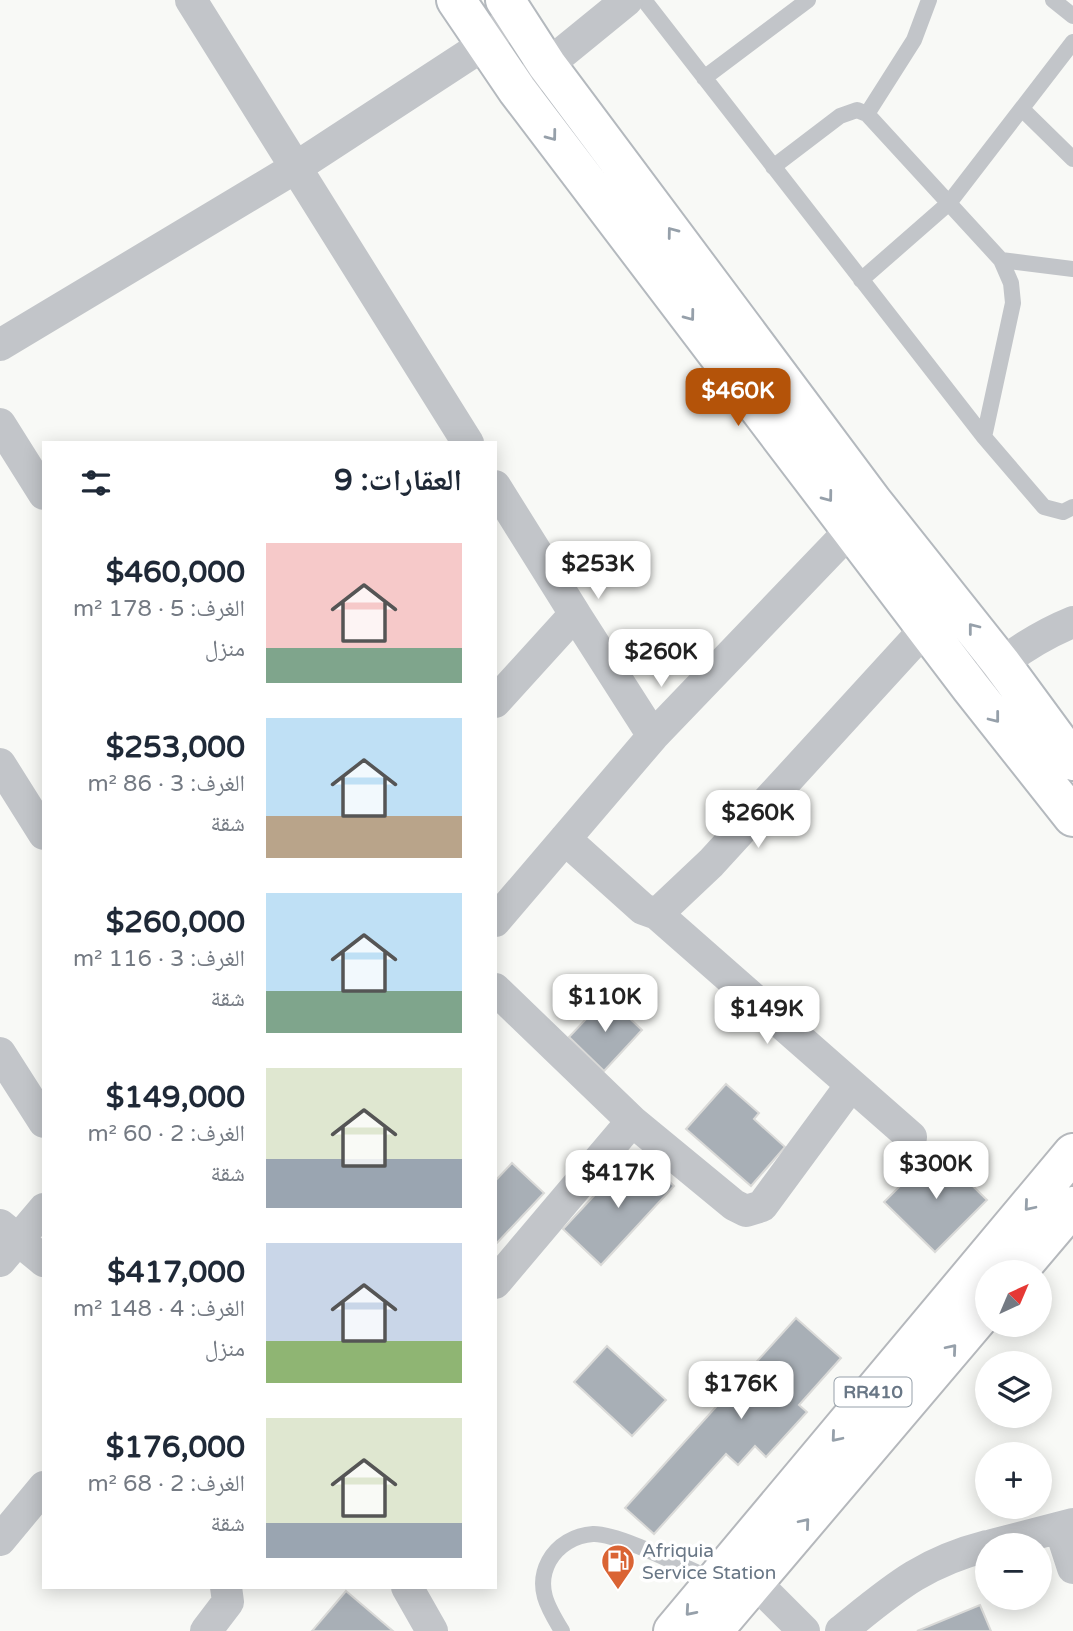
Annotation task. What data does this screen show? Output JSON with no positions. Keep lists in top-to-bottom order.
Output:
{
  "streets": {
    "main road": ["RR410"]
  },
  "places": {
    "fuel station": ["Afriquia Service Station"]
  },
  "north": "top right",
  "page": {
    "price": [
      "$460K",
      "$253K",
      "$260K",
      "$260K",
      "$110K",
      "$149K",
      "$300K",
      "$417K",
      "$176K"
    ],
    "heading": "العقارات: 9",
    "list": [
      {
        "name": "$460,000",
        "note": "الغرف: 5 · 178 m² · منزل"
      },
      {
        "name": "$253,000",
        "note": "الغرف: 3 · 86 m² · شقة"
      },
      {
        "name": "$260,000",
        "note": "الغرف: 3 · 116 m² · شقة"
      },
      {
        "name": "$149,000",
        "note": "الغرف: 2 · 60 m² · شقة"
      },
      {
        "name": "$417,000",
        "note": "الغرف: 4 · 148 m² · منزل"
      },
      {
        "name": "$176,000",
        "note": "الغرف: 2 · 68 m² · شقة"
      }
    ],
    "map_buttons": ["+", "−"]
  }
}
